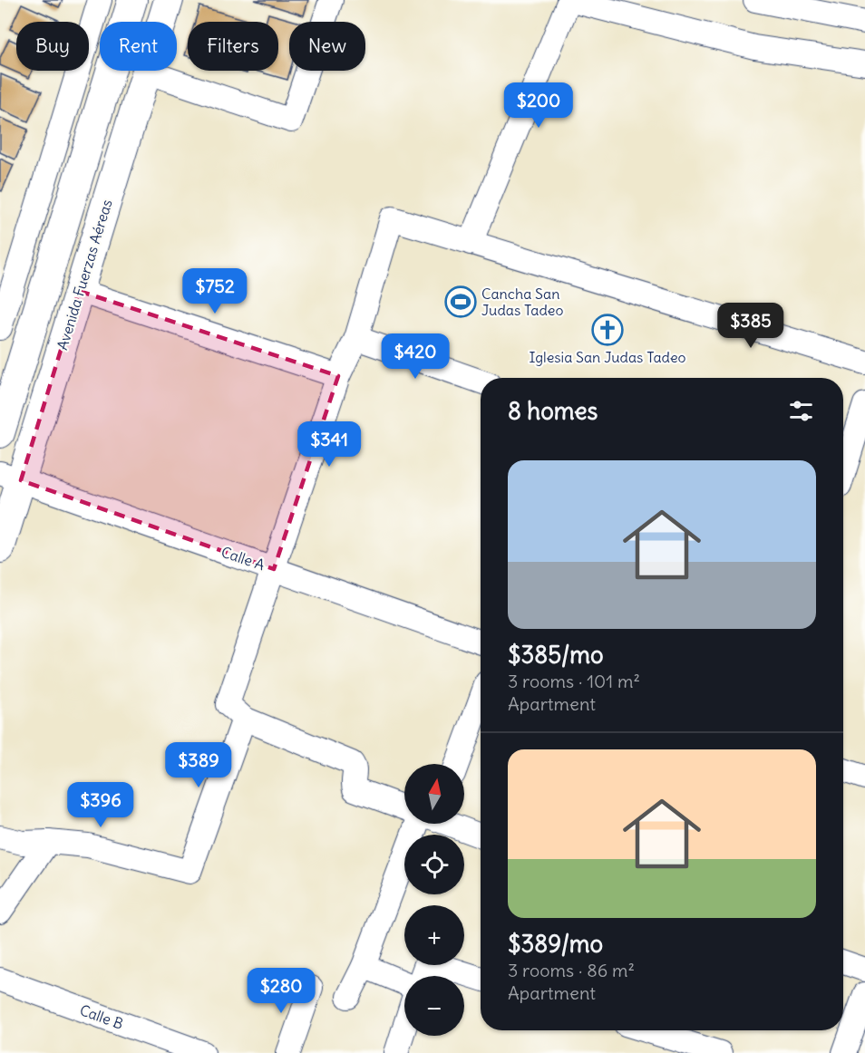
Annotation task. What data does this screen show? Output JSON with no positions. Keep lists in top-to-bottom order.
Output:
{
  "streets": {
    "street": ["Avenida Fuerzas Aéreas", "Calle A", "Calle B"]
  },
  "crossings": [
    ["Avenida Fuerzas Aéreas", "Calle A"]
  ],
  "places": {
    "sports": ["Cancha San Judas Tadeo"],
    "church": ["Iglesia San Judas Tadeo"]
  },
  "north": "top",
  "page": {
    "chip": [
      "Buy",
      "Rent",
      "Filters",
      "New"
    ],
    "price": [
      "$200",
      "$752",
      "$385",
      "$420",
      "$341",
      "$389",
      "$396",
      "$280"
    ],
    "heading": "8 homes",
    "list": [
      {
        "name": "$385/mo",
        "note": "3 rooms · 101 m² · Apartment"
      },
      {
        "name": "$389/mo",
        "note": "3 rooms · 86 m² · Apartment"
      }
    ],
    "map_buttons": ["+", "−"]
  }
}
